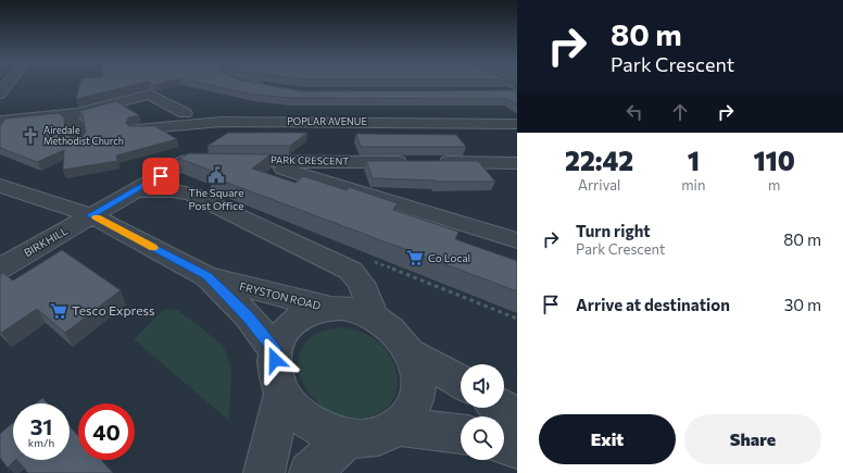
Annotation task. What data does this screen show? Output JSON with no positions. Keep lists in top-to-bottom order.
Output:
{
  "streets": {
    "street": [
      "POPLAR AVENUE",
      "PARK CRESCENT",
      "BIRKHILL",
      "FRYSTON ROAD"
    ]
  },
  "crossings": [
    ["PARK CRESCENT", "BIRKHILL"],
    ["PARK CRESCENT", "FRYSTON ROAD"],
    ["BIRKHILL", "FRYSTON ROAD"]
  ],
  "places": {
    "church": ["Airedale Methodist Church"],
    "public building": ["The Square Post Office"],
    "supermarket": ["Co Local", "Tesco Express"]
  },
  "page": {
    "turn": ["80 m", "Park Crescent"],
    "eta": [
      "22:42",
      "Arrival",
      "1",
      "min",
      "110",
      "m"
    ],
    "list": [
      {
        "name": "Turn right",
        "note": "Park Crescent",
        "value": "80 m"
      },
      {
        "name": "Arrive at destination",
        "value": "30 m"
      }
    ],
    "speed": "31 km/h",
    "limit": "40",
    "buttons": ["Exit", "Share"]
  }
}
